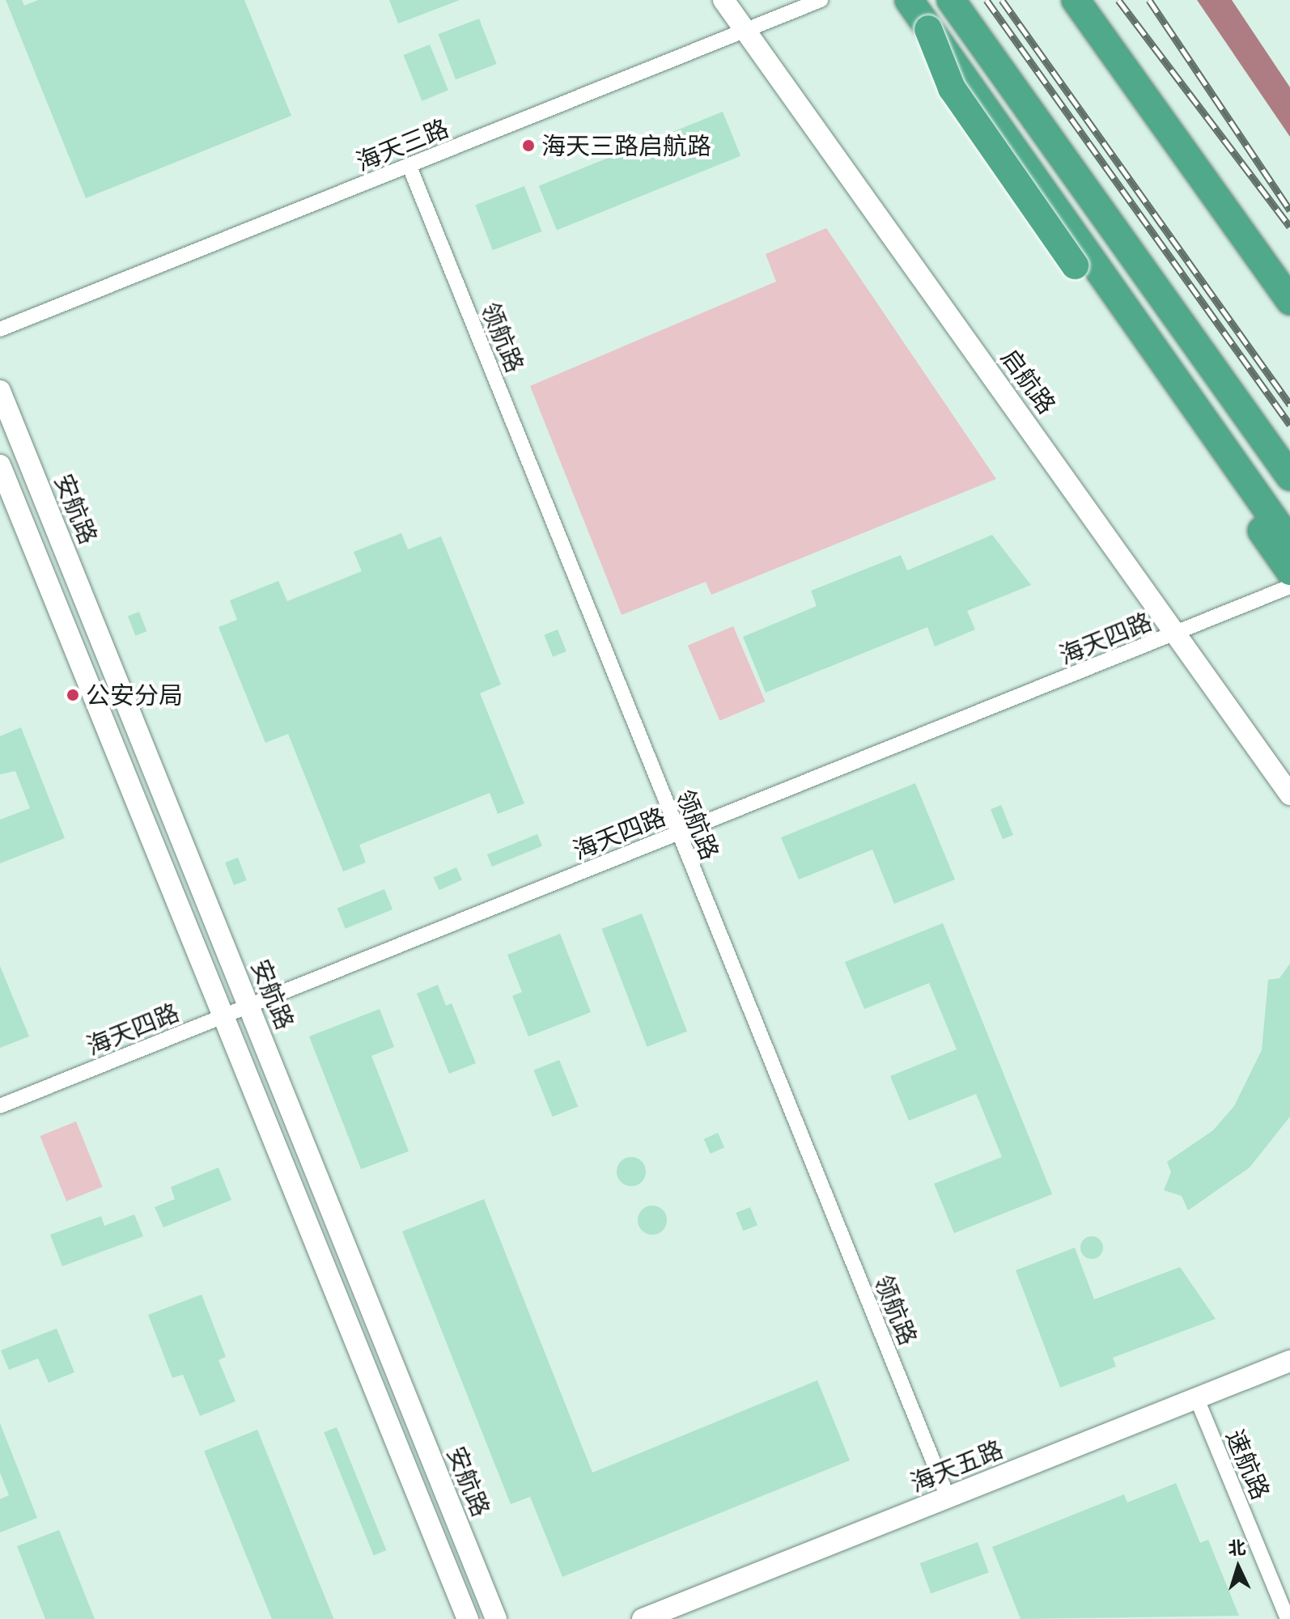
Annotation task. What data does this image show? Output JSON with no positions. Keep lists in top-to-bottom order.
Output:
{
  "streets": {
    "street": [
      "海天三路",
      "领航路",
      "启航路",
      "安航路",
      "海天四路",
      "速航路",
      "海天五路"
    ]
  },
  "crossings": [
    ["海天三路", "领航路"],
    ["海天三路", "启航路"],
    ["领航路", "海天四路"],
    ["领航路", "海天五路"],
    ["启航路", "海天四路"],
    ["安航路", "海天四路"],
    ["速航路", "海天五路"]
  ],
  "places": ["海天三路启航路", "公安分局"],
  "north": "top"
}
